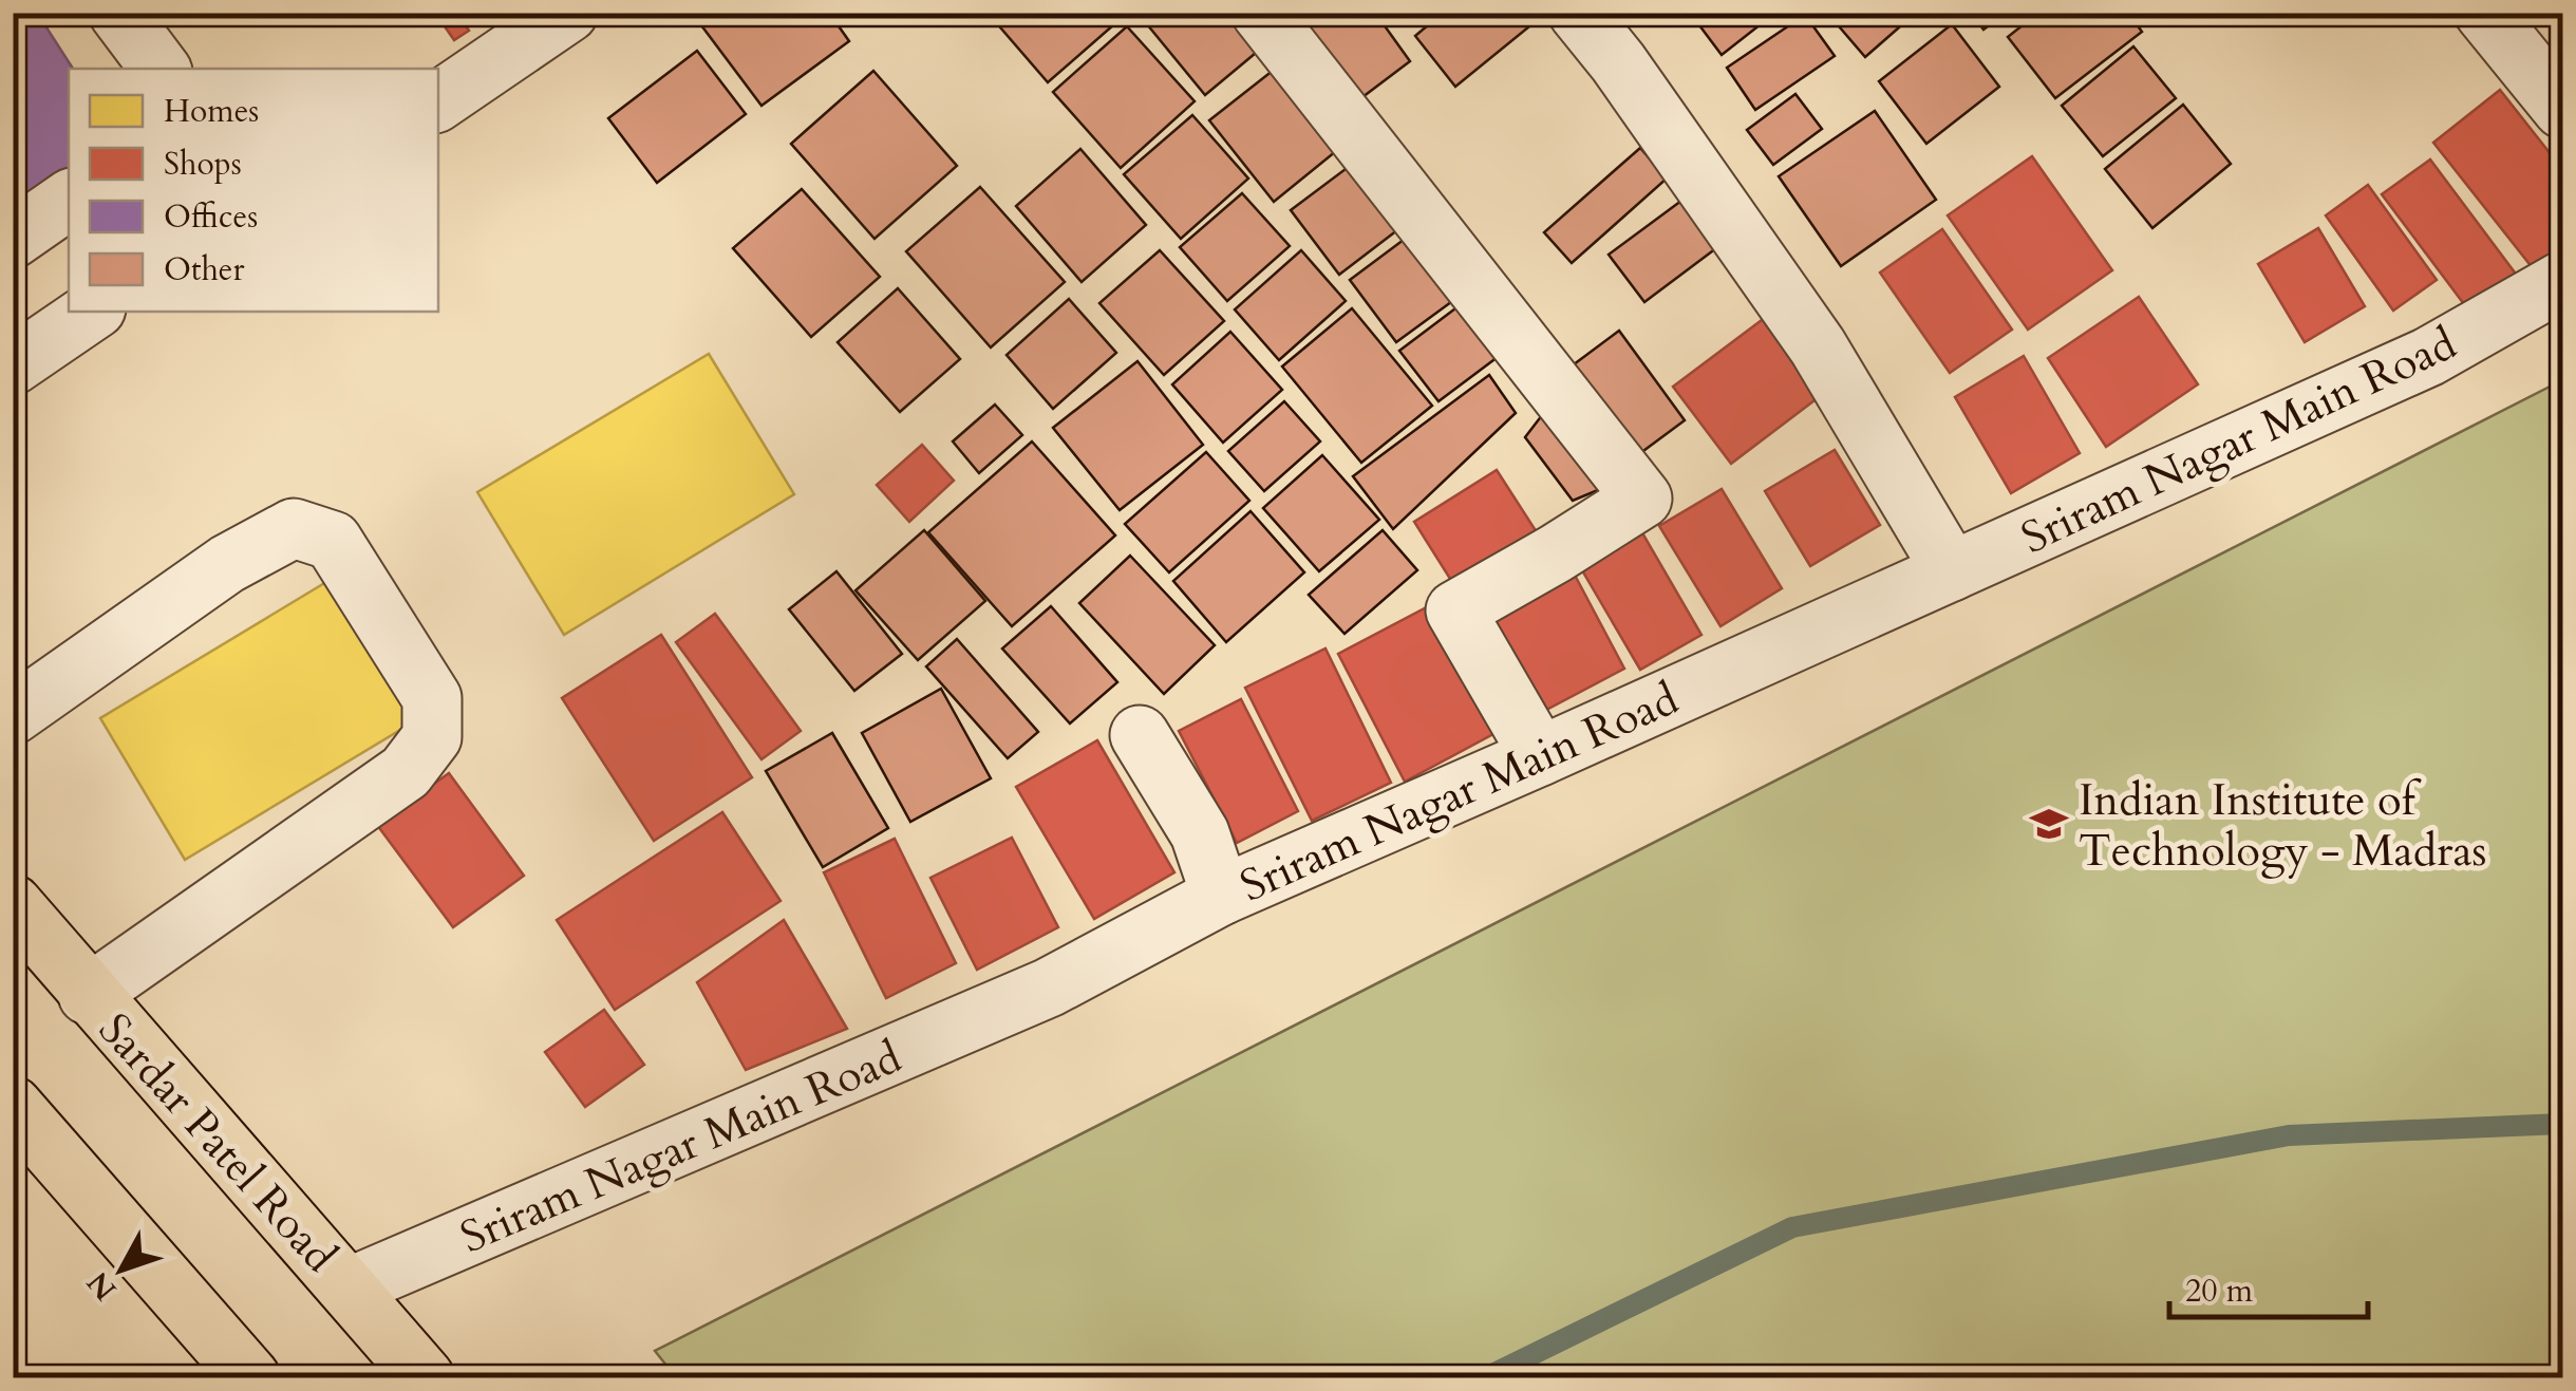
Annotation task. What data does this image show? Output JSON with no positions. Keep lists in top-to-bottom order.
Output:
{
  "streets": {
    "main road": ["Sardar Patel Road"],
    "street": ["Sriram Nagar Main Road"]
  },
  "crossings": [
    ["Sriram Nagar Main Road", "Sardar Patel Road"]
  ],
  "places": {
    "school or university": ["Indian Institute of Technology - Madras"]
  },
  "legend": [
    "Homes",
    "Shops",
    "Offices",
    "Other"
  ],
  "scale_bar": "20 m",
  "north": "bottom left"
}
